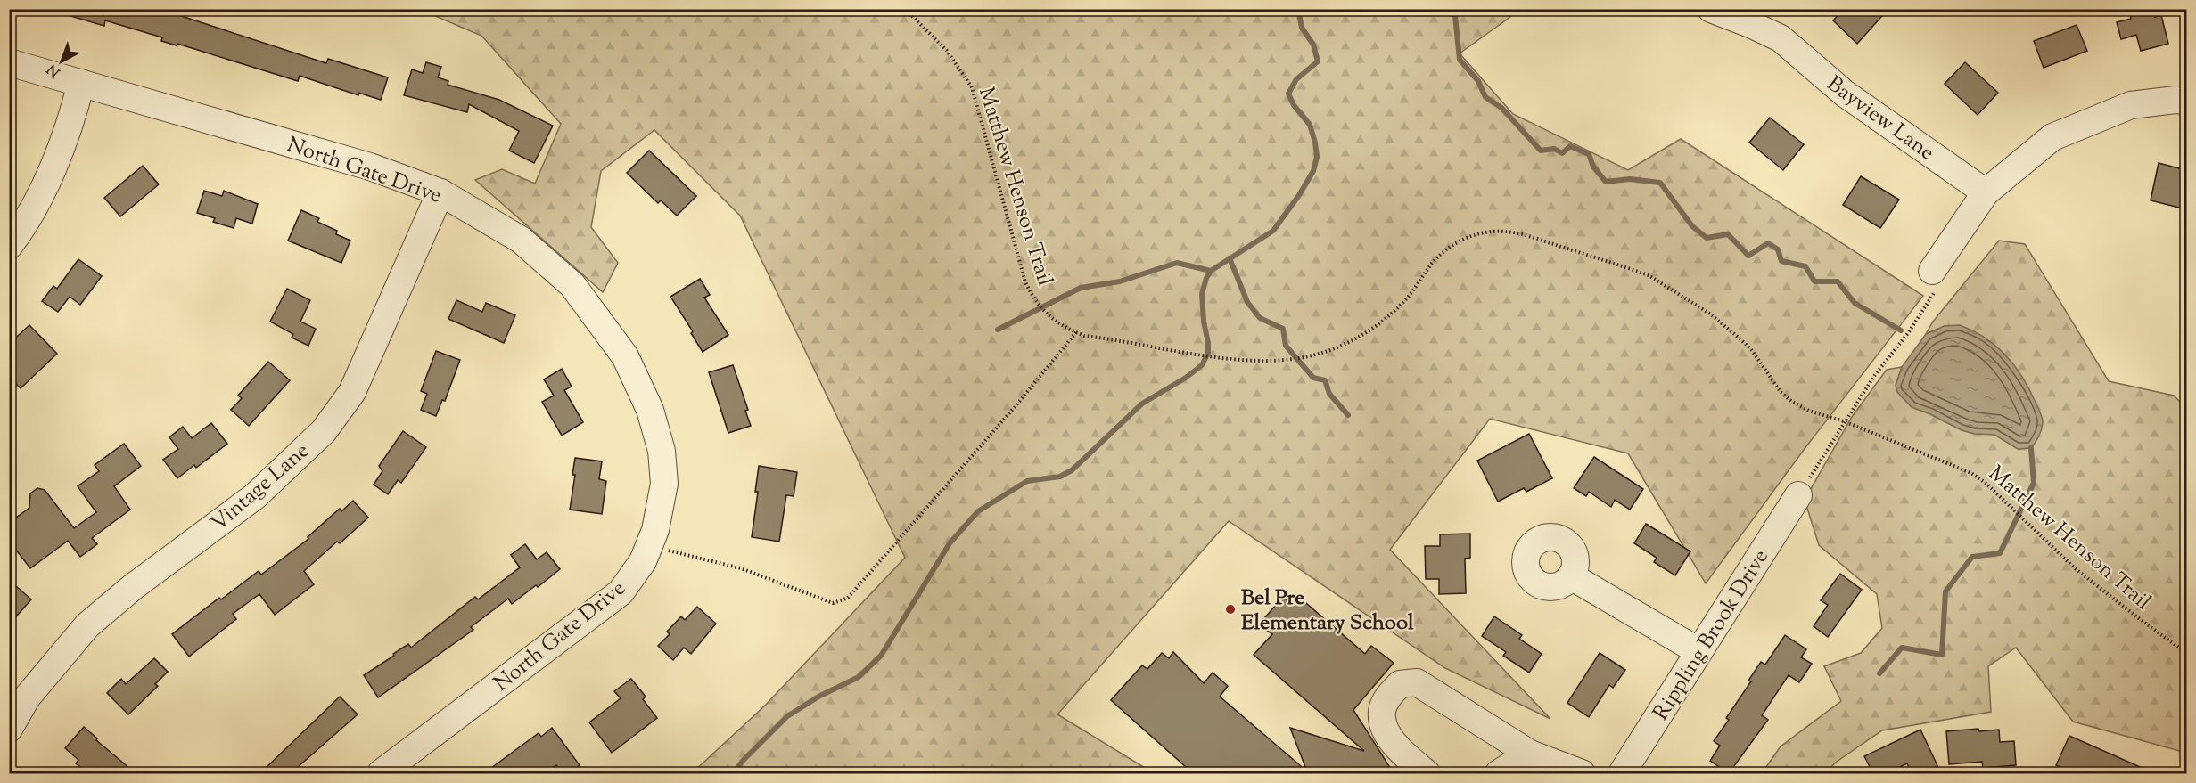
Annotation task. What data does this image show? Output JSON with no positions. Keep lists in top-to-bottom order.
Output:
{
  "streets": {
    "street": [
      "Bayview Lane",
      "North Gate Drive",
      "Vintage Lane",
      "Rippling Brook Drive"
    ],
    "path": ["Matthew Henson Trail"]
  },
  "crossings": [
    ["North Gate Drive", "Vintage Lane"]
  ],
  "places": ["Bel Pre Elementary School"],
  "north": "bottom left"
}
